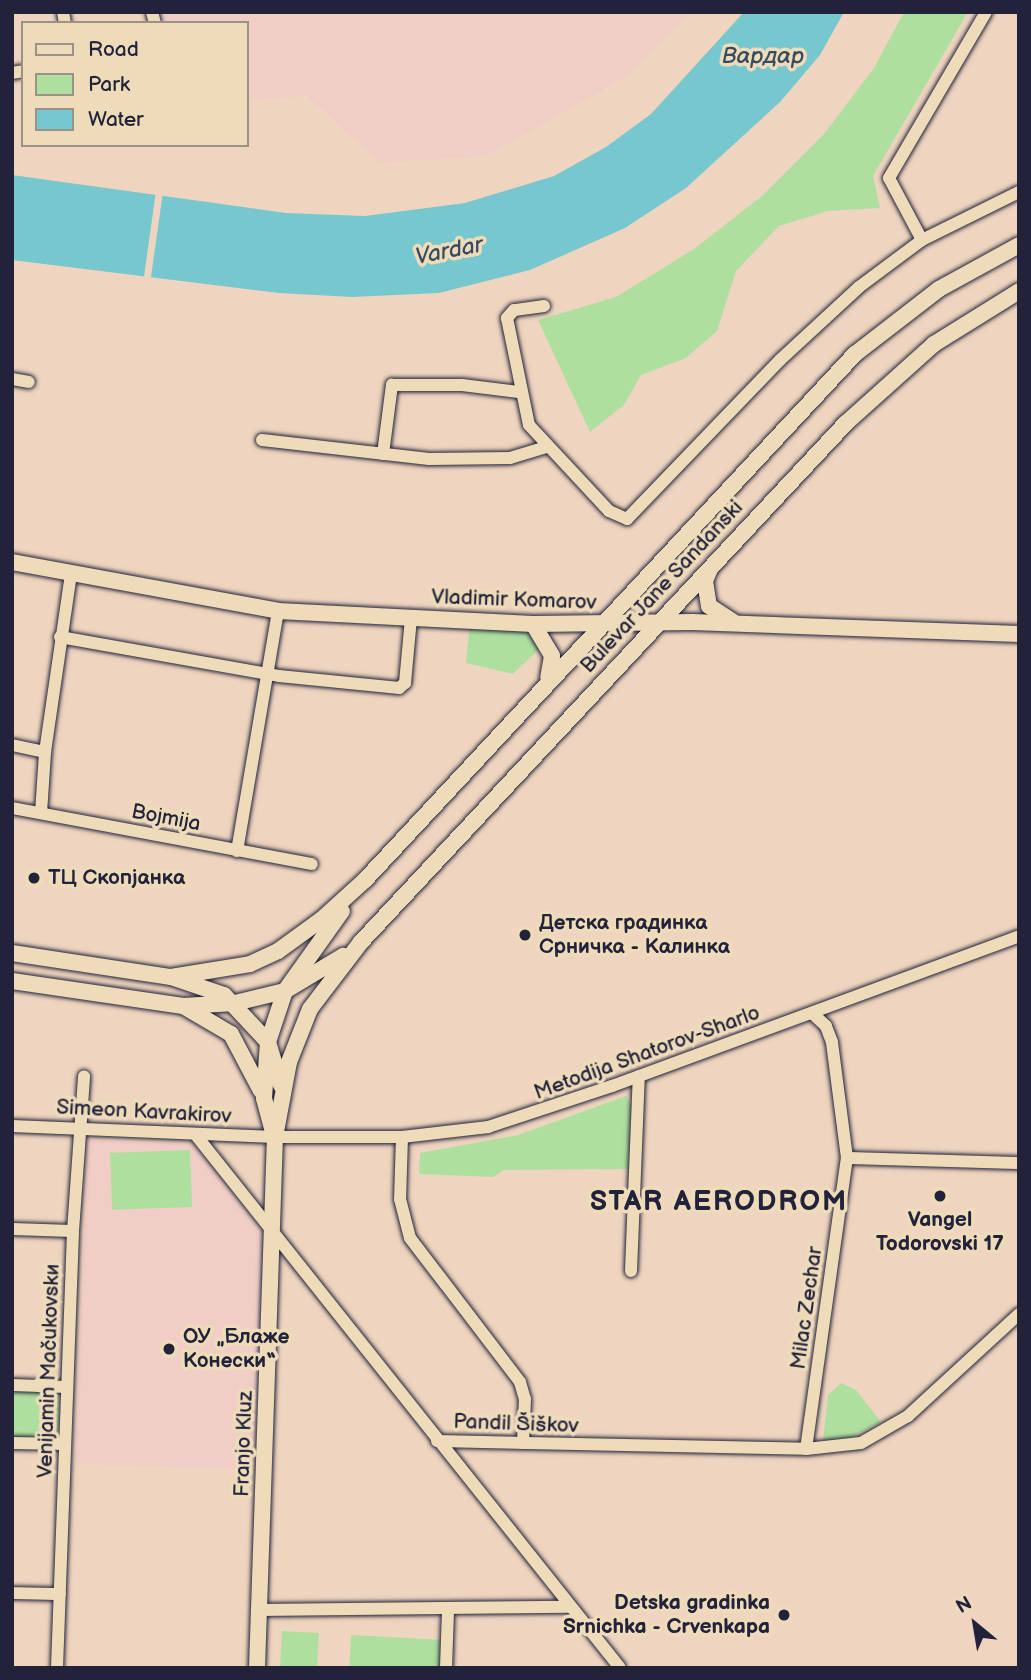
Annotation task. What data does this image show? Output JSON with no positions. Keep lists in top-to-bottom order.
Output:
{
  "streets": {
    "street": [
      "Bulevar Jane Sandanski",
      "Vladimir Komarov",
      "Bojmija",
      "Metodija Shatorov-Sharlo",
      "Simeon Kavrakirov",
      "Milac Zechar",
      "Venijamin Mačukovskи",
      "Pandil Šiškov",
      "Franjo Kluz"
    ]
  },
  "crossings": [
    ["Bulevar Jane Sandanski", "Vladimir Komarov"],
    ["Bulevar Jane Sandanski", "Franjo Kluz"],
    ["Metodija Shatorov-Sharlo", "Simeon Kavrakirov"],
    ["Metodija Shatorov-Sharlo", "Milac Zechar"],
    ["Metodija Shatorov-Sharlo", "Franjo Kluz"],
    ["Simeon Kavrakirov", "Venijamin Mačukovskи"],
    ["Simeon Kavrakirov", "Pandil Šiškov"],
    ["Simeon Kavrakirov", "Franjo Kluz"],
    ["Milac Zechar", "Pandil Šiškov"],
    ["Pandil Šiškov", "Franjo Kluz"]
  ],
  "districts": ["STAR AERODROM"],
  "water": ["Вардар", "Vardar"],
  "places": [
    "ТЦ Скопјанка",
    "Детска градинка Срничка - Калинка",
    "Vangel Todorovski 17",
    "ОУ „Блаже Конески“",
    "Detska gradinka Srnichka - Crvenkapa"
  ],
  "legend": ["Road", "Park", "Water"],
  "north": "top left"
}
